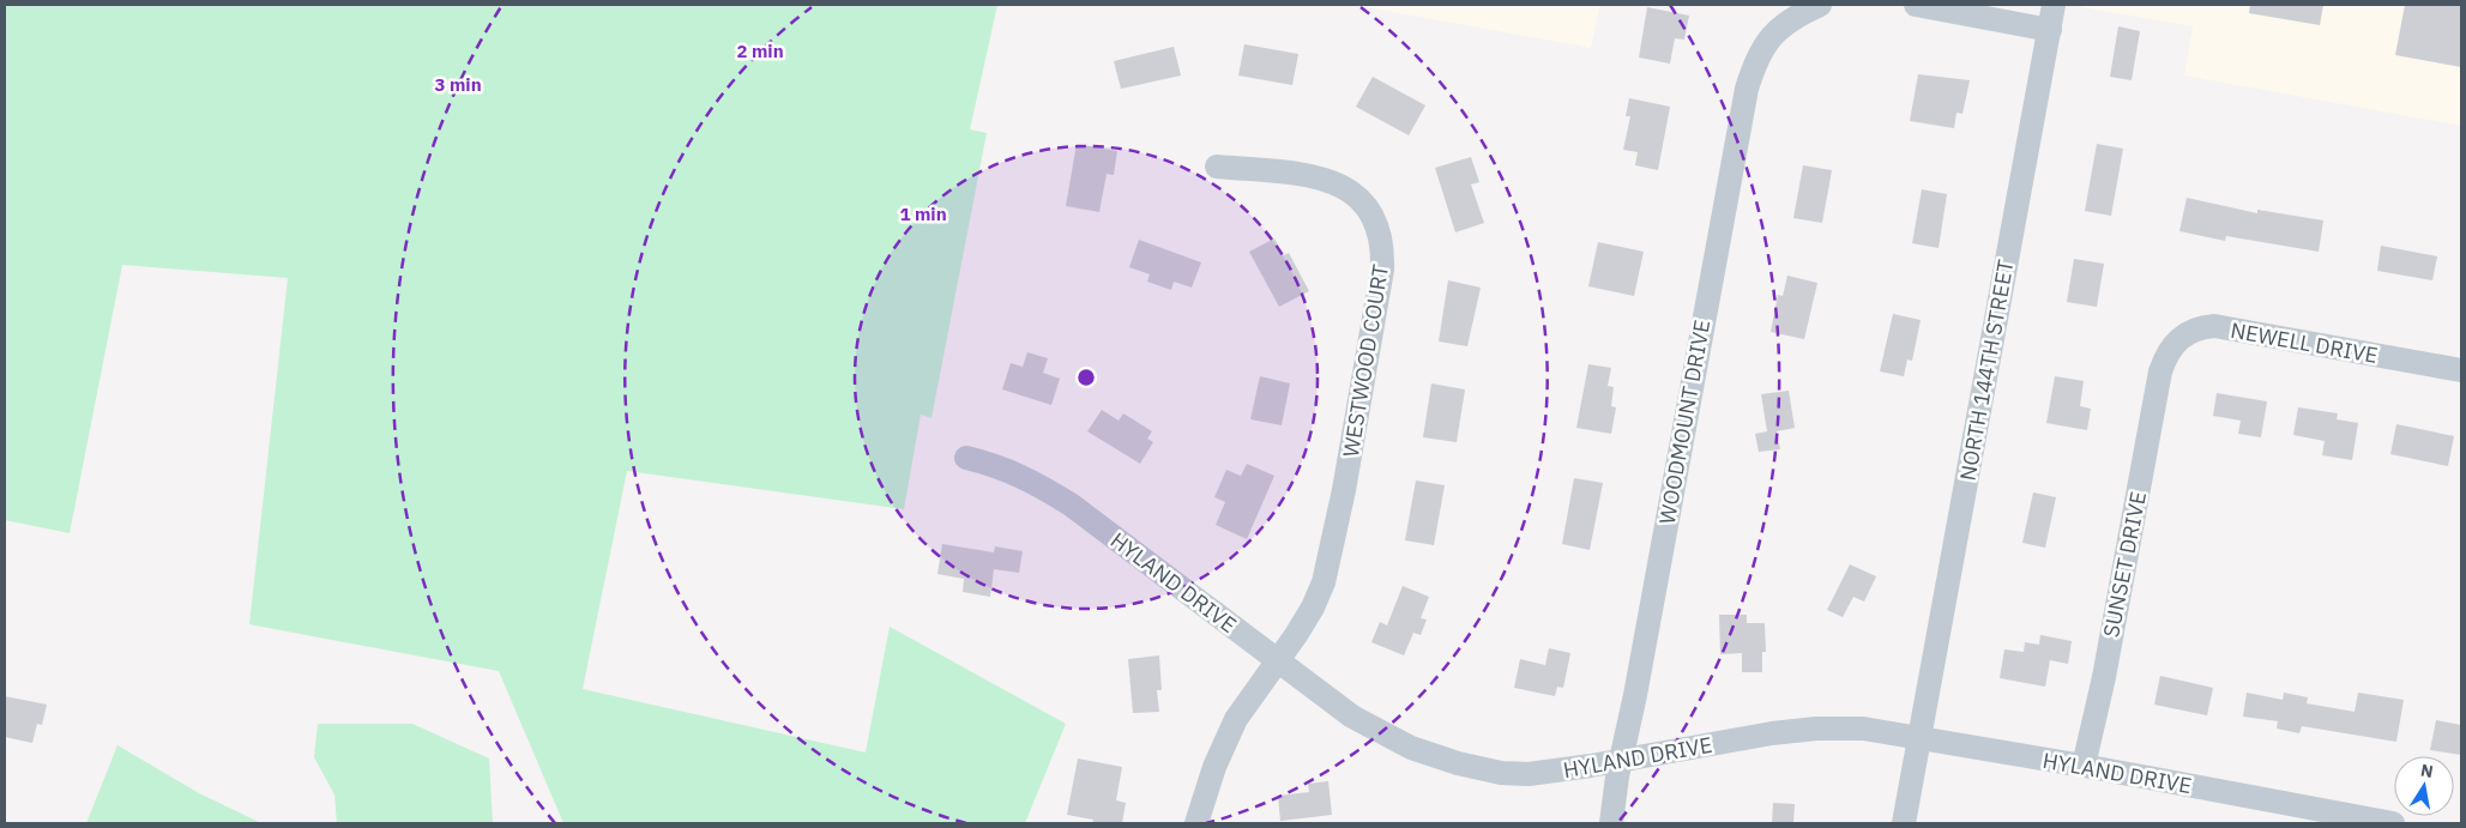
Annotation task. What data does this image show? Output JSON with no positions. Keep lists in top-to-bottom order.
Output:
{
  "streets": {
    "street": [
      "NEWELL DRIVE",
      "WESTWOOD COURT",
      "NORTH 144TH STREET",
      "WOODMOUNT DRIVE",
      "SUNSET DRIVE",
      "HYLAND DRIVE"
    ]
  },
  "crossings": [
    ["NEWELL DRIVE", "SUNSET DRIVE"],
    ["WESTWOOD COURT", "HYLAND DRIVE"],
    ["NORTH 144TH STREET", "HYLAND DRIVE"],
    ["WOODMOUNT DRIVE", "HYLAND DRIVE"],
    ["SUNSET DRIVE", "HYLAND DRIVE"]
  ],
  "north": "top",
  "rings": ["2 min", "3 min", "1 min"]
}
